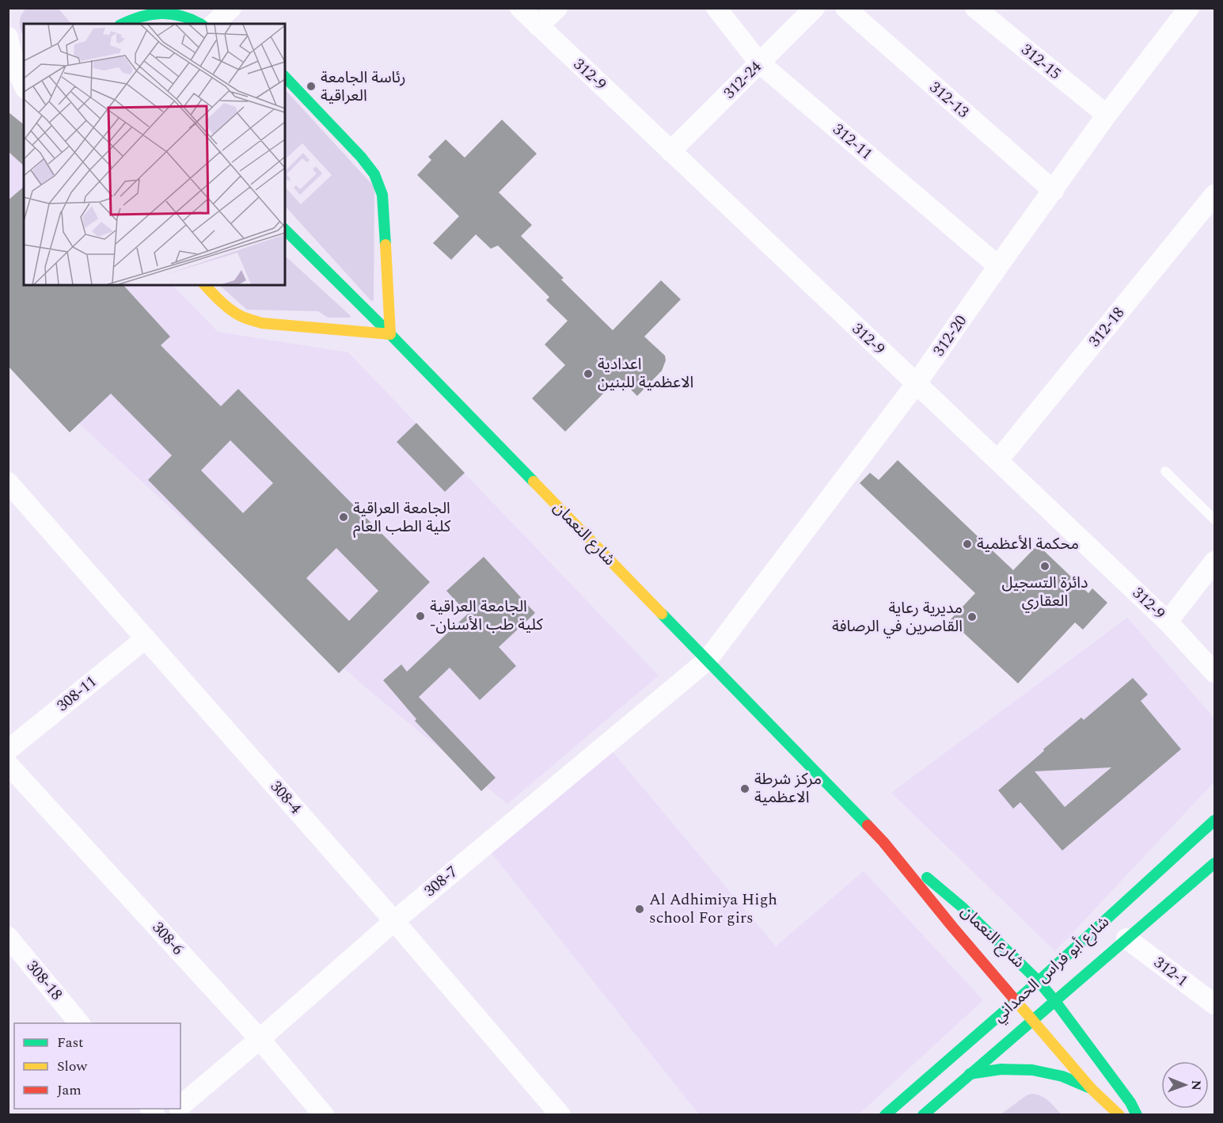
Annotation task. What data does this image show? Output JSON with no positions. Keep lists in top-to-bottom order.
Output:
{
  "streets": {
    "street": [
      "312-15",
      "312-9",
      "312-24",
      "312-13",
      "312-11",
      "312-18",
      "312-20",
      "شارع النعمان",
      "308-11",
      "308-4",
      "308-7",
      "308-6",
      "شارع أبو فراس الحمداني",
      "312-1",
      "308-18"
    ]
  },
  "crossings": [
    ["312-15", "312-20"],
    ["312-9", "312-24"],
    ["312-9", "312-18"],
    ["312-9", "312-20"],
    ["312-24", "312-11"],
    ["312-13", "312-20"],
    ["312-11", "312-20"],
    ["312-20", "شارع النعمان"],
    ["312-20", "308-7"],
    ["شارع النعمان", "308-7"],
    ["شارع النعمان", "شارع أبو فراس الحمداني"],
    ["308-11", "308-4"],
    ["308-4", "308-7"],
    ["308-7", "308-6"],
    ["شارع أبو فراس الحمداني", "312-1"]
  ],
  "places": [
    "رئاسة الجامعة العراقية",
    "اعدادية الاعظمية للبنين",
    "الجامعة العراقية كلية الطب العام",
    "محكمة الأعظمية",
    "دائرة التسجيل العقاري",
    "الجامعة العراقية -كلية طب الأسنان",
    "مديرية رعاية القاصرين في الرصافة",
    "مركز شرطة الاعظمية",
    "Al Adhimiya High school For girs"
  ],
  "legend": ["Fast", "Slow", "Jam"],
  "north": "right"
}
